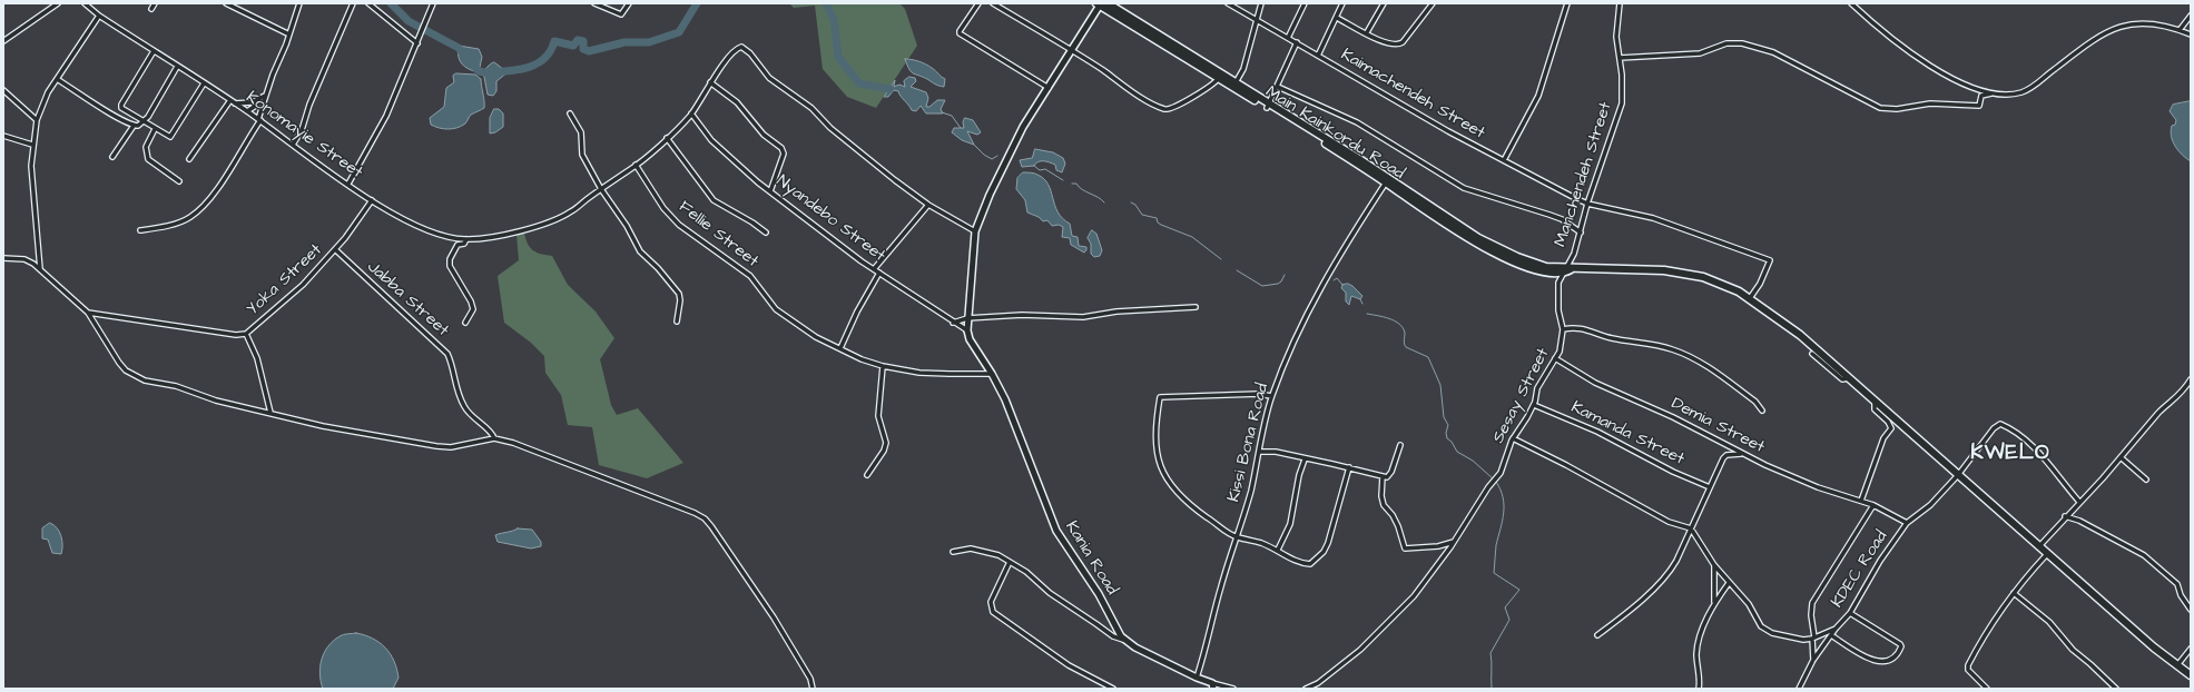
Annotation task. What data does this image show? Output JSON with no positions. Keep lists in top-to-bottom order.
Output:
{
  "streets": {
    "main road": ["Main Kainkordu Road", "Kania Road"],
    "street": [
      "Kaimachendeh Street",
      "Konomayie Street",
      "Manchendeh Street",
      "Nyandebo Street",
      "Fellie Street",
      "Yoka Street",
      "Jabba Street",
      "Sesay Street",
      "Demia Street",
      "Kamanda Street",
      "Kissi Bona Road",
      "KDEC Road"
    ]
  },
  "crossings": [
    ["Kaimachendeh Street", "Manchendeh Street"],
    ["Main Kainkordu Road", "Kissi Bona Road"],
    ["Konomayie Street", "Nyandebo Street"],
    ["Konomayie Street", "Fellie Street"],
    ["Konomayie Street", "Yoka Street"],
    ["Manchendeh Street", "Sesay Street"],
    ["Nyandebo Street", "Kania Road"],
    ["Fellie Street", "Kania Road"],
    ["Yoka Street", "Jabba Street"],
    ["Sesay Street", "Demia Street"],
    ["Sesay Street", "Kamanda Street"],
    ["Demia Street", "KDEC Road"],
    ["Kissi Bona Road", "Kania Road"]
  ],
  "districts": ["KWELO"]
}
